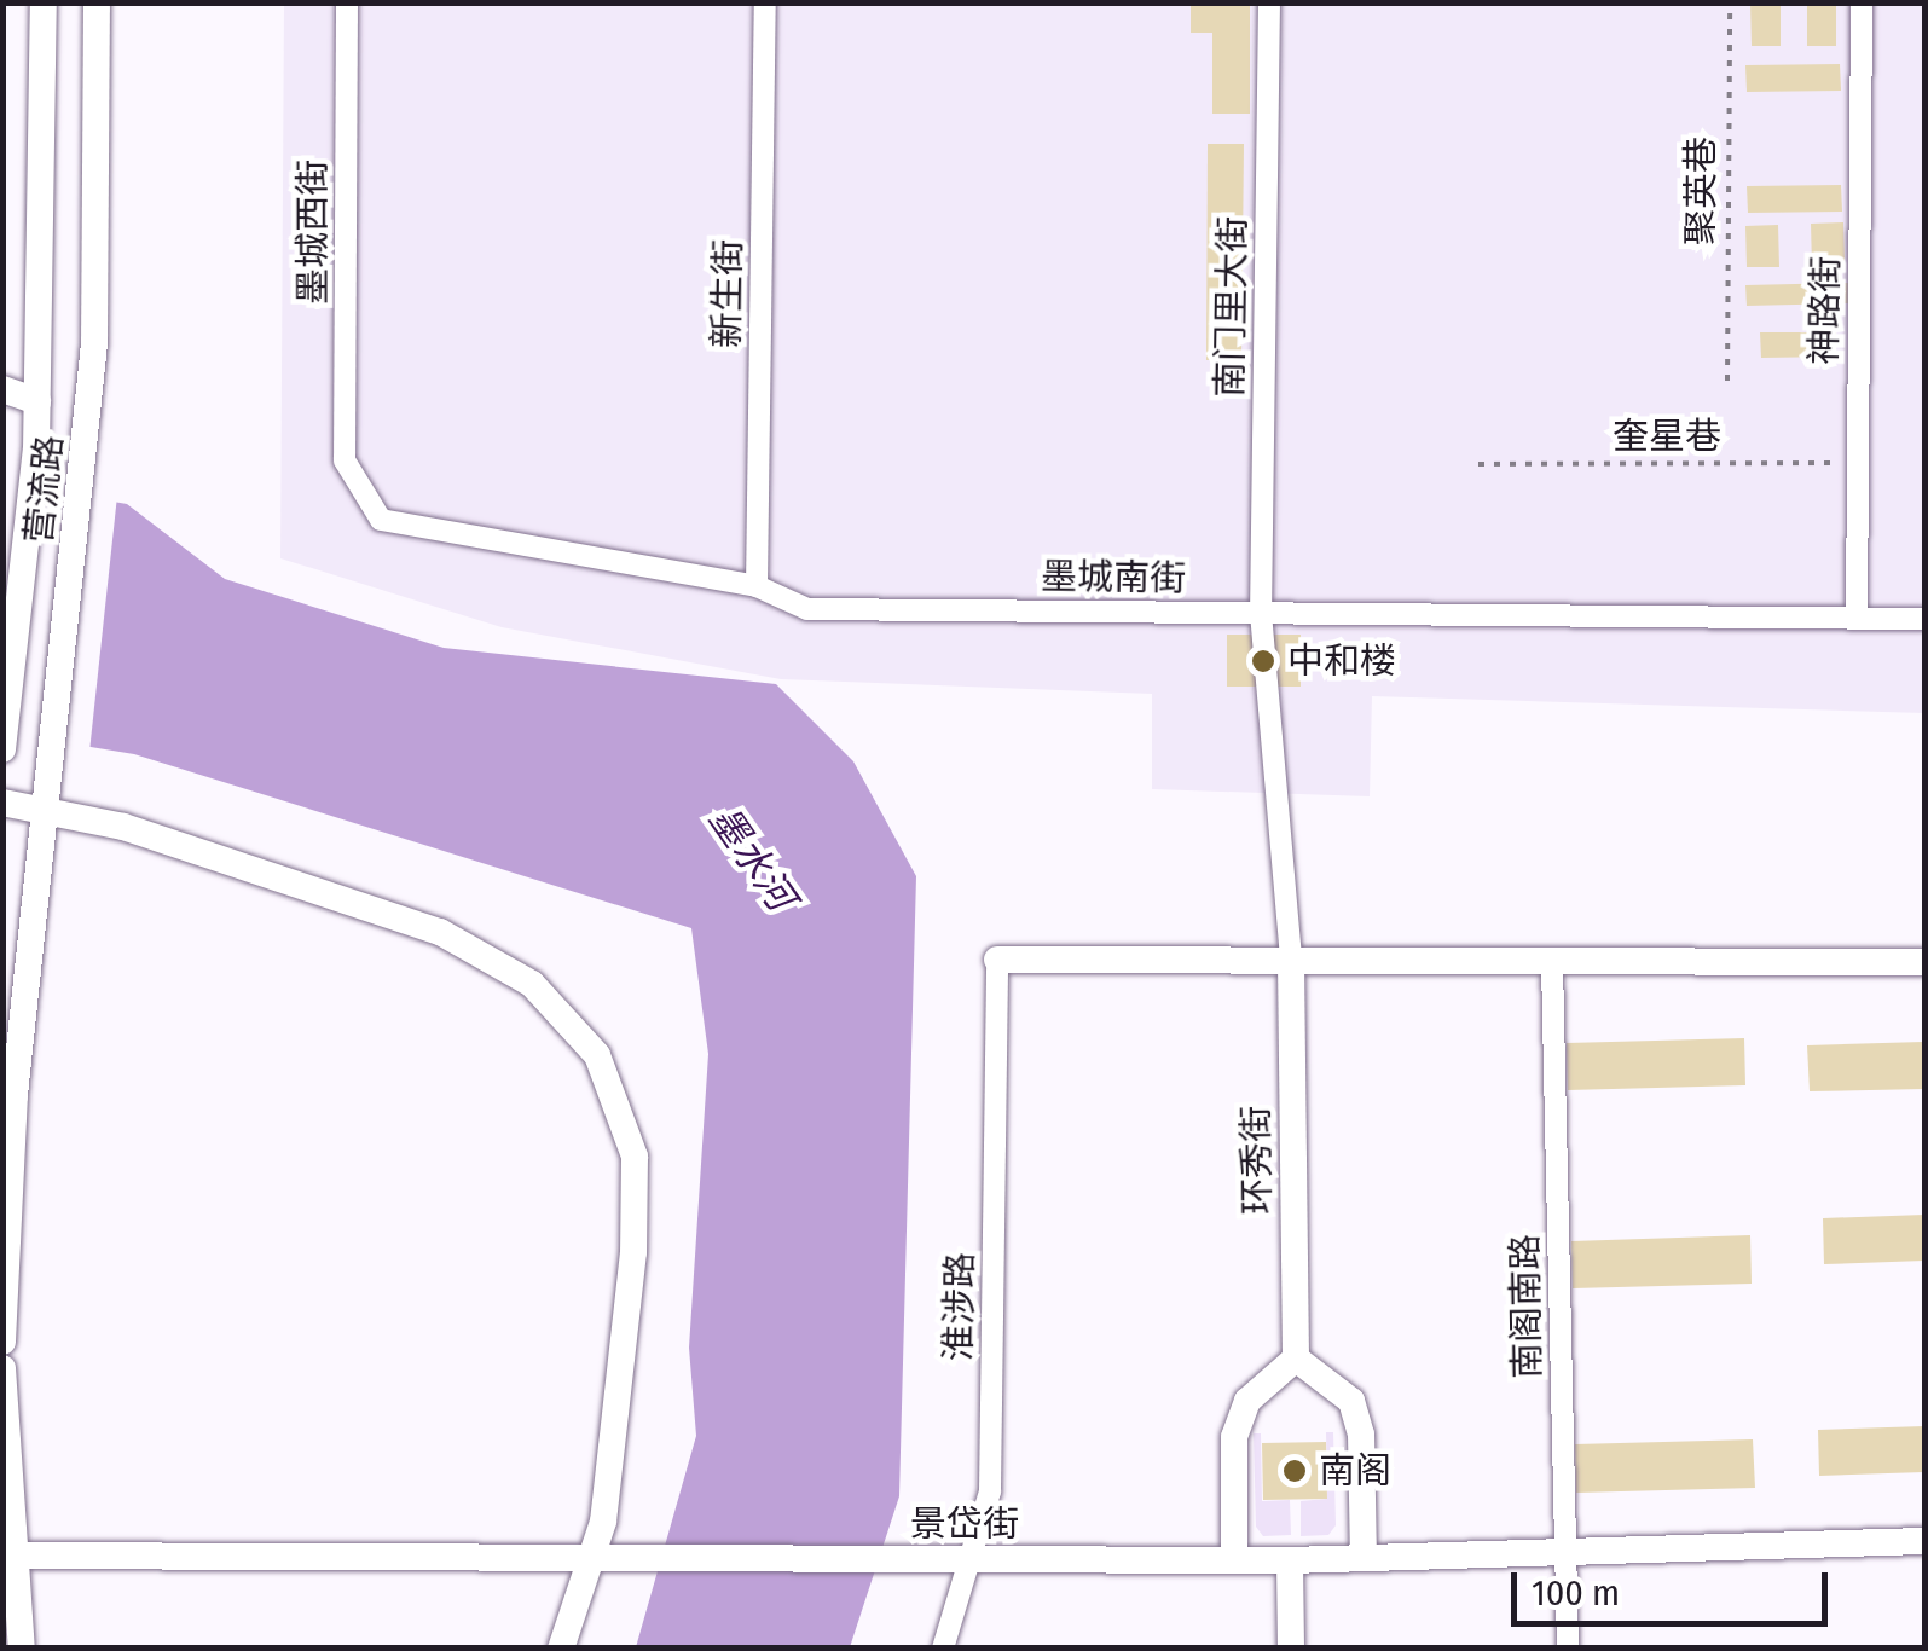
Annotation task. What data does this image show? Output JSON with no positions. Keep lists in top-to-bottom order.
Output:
{
  "streets": {
    "street": [
      "墨城西街",
      "新生街",
      "南门里大街",
      "神路街",
      "营流路",
      "墨城南街",
      "环秀街",
      "淮涉路",
      "南阁南路",
      "景岱街"
    ],
    "path": ["聚英巷", "奎星巷"]
  },
  "crossings": [
    ["墨城西街", "墨城南街"],
    ["新生街", "墨城南街"],
    ["南门里大街", "墨城南街"],
    ["南门里大街", "环秀街"],
    ["神路街", "奎星巷"],
    ["神路街", "墨城南街"],
    ["淮涉路", "景岱街"],
    ["南阁南路", "景岱街"]
  ],
  "water": ["墨水河"],
  "places": ["中和楼", "南阁"],
  "scale_bar": "100 m"
}
